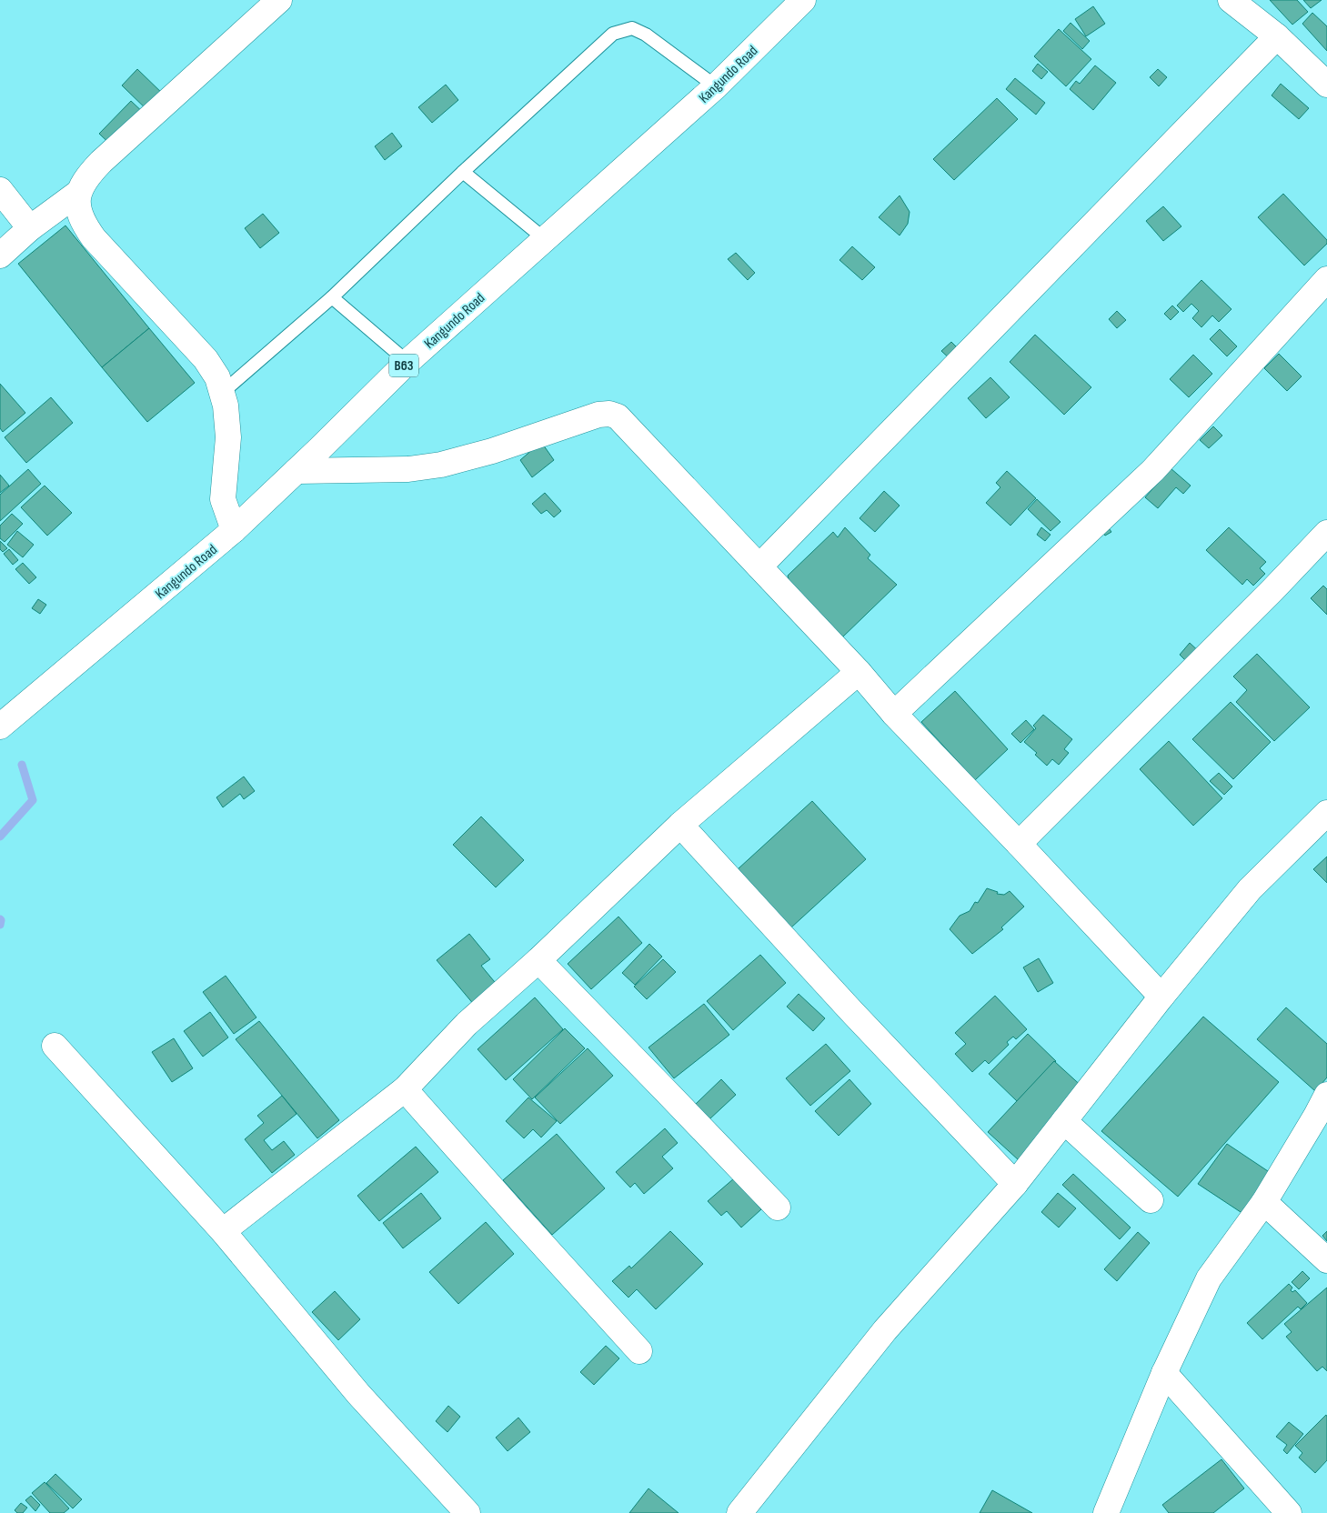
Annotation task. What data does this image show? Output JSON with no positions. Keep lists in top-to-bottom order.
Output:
{
  "streets": {
    "main road": ["Kangundo Road", "B63"]
  }
}
